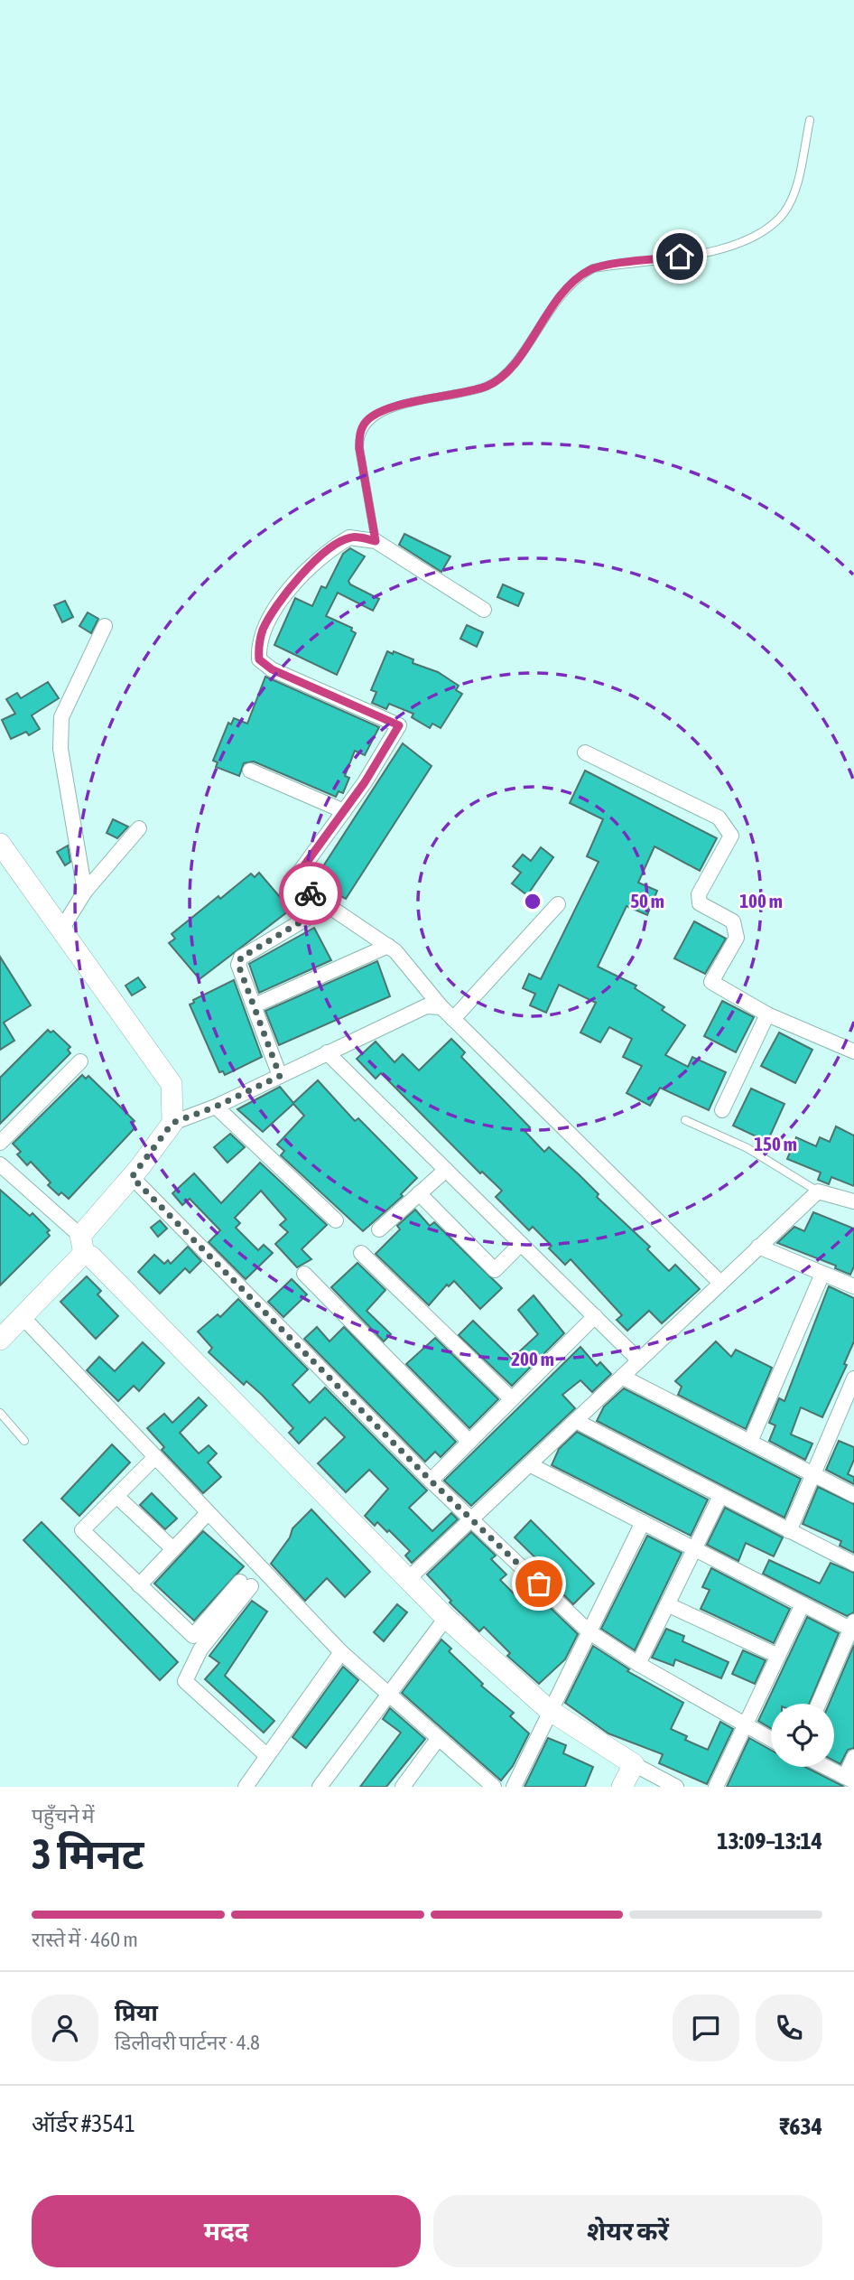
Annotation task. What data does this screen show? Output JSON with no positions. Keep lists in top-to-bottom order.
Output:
{
  "page": {
    "heading": ["3 मिनट", "पहुँचने में", "13:09–13:14"],
    "panel": [
      "प्रिया",
      "डिलीवरी पार्टनर · 4.8",
      "ऑर्डर #3541",
      "₹634"
    ],
    "bar": "रास्ते में · 460 m",
    "buttons": ["मदद", "शेयर करें"]
  },
  "rings": [
    "50 m",
    "100 m",
    "150 m",
    "200 m"
  ]
}
